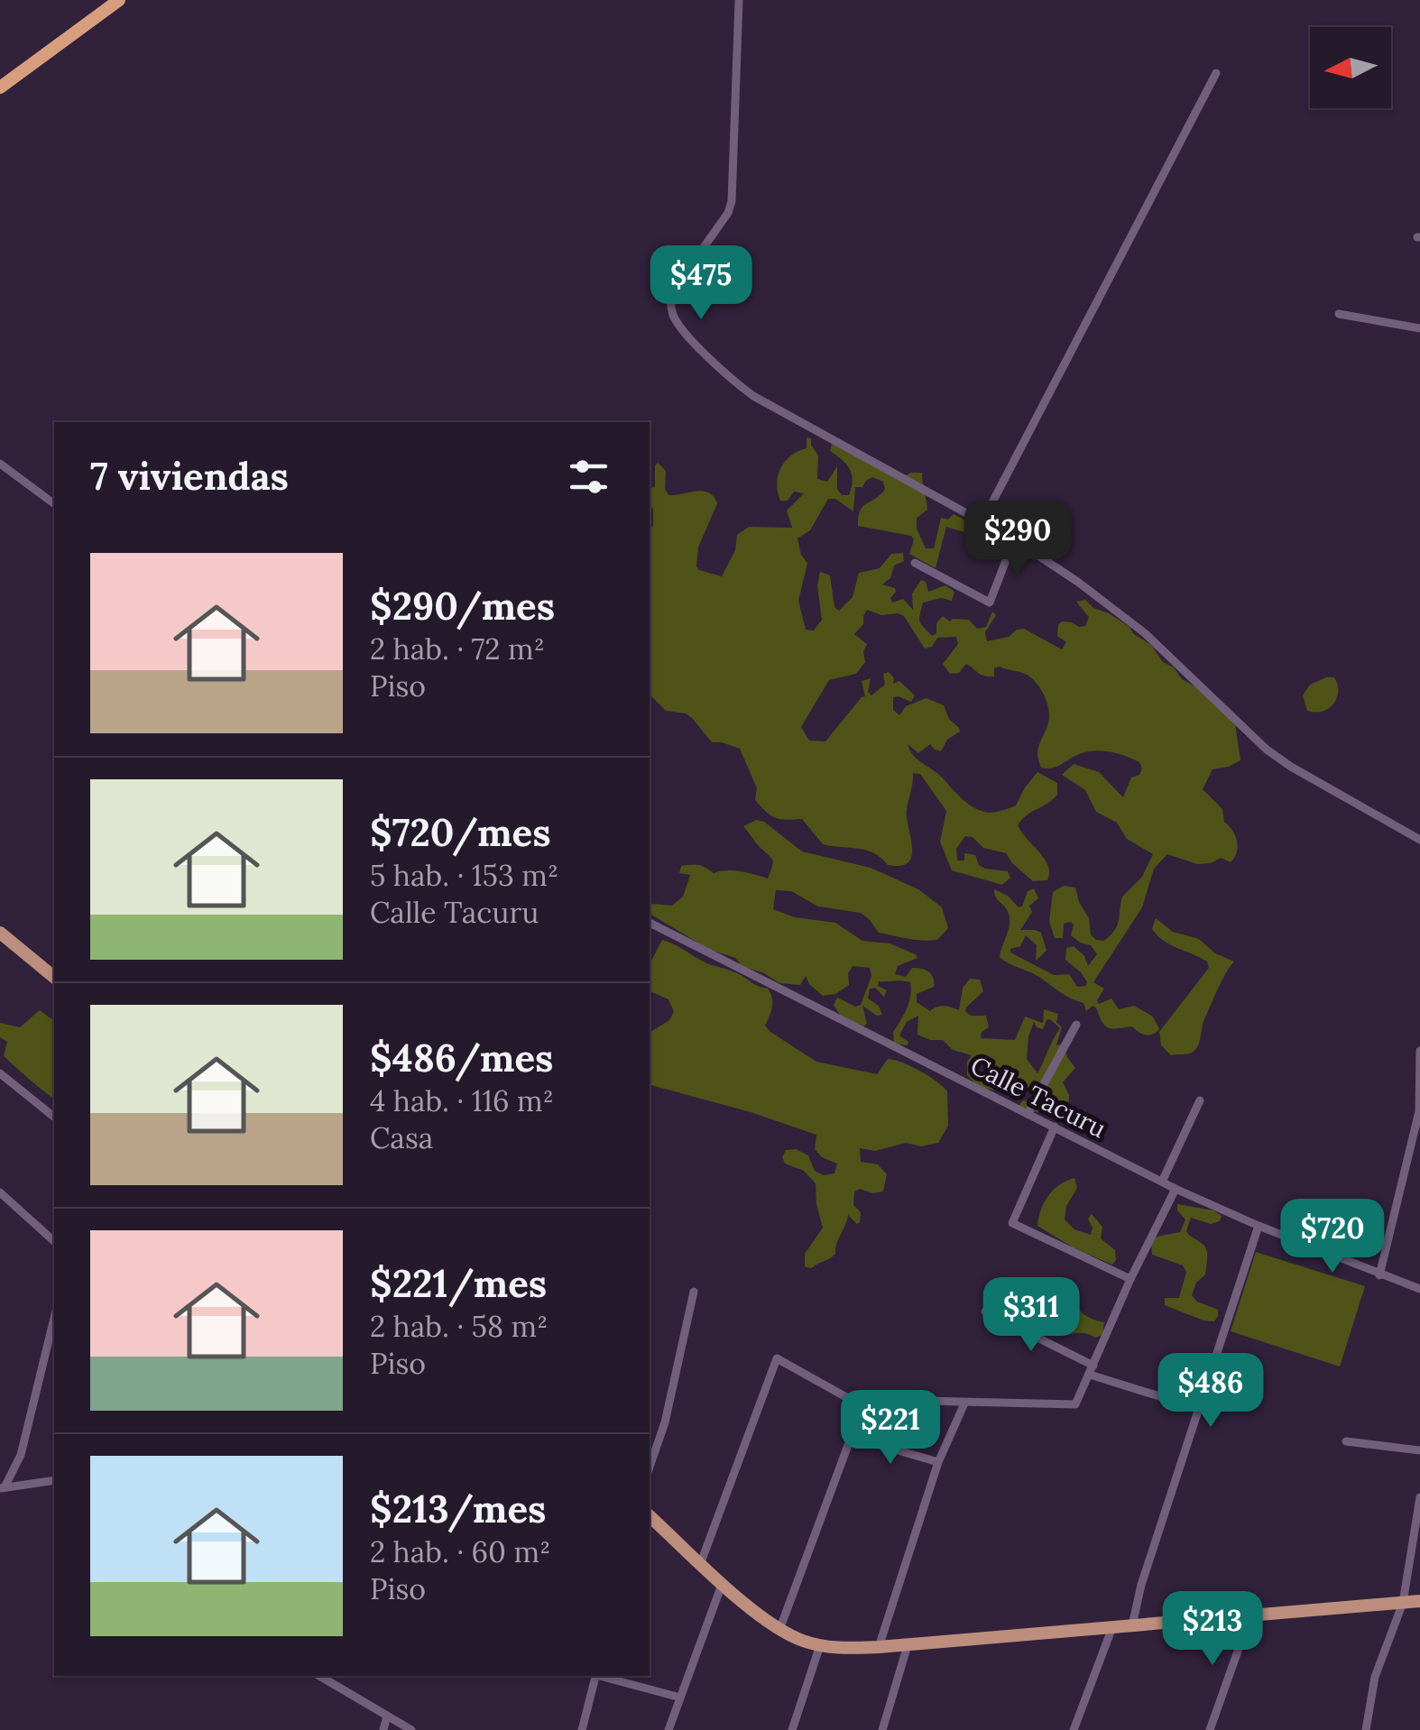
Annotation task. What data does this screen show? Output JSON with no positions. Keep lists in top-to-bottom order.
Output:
{
  "streets": {
    "street": ["Calle Tacuru"]
  },
  "north": "left",
  "page": {
    "price": [
      "$475",
      "$290",
      "$720",
      "$311",
      "$486",
      "$221",
      "$213"
    ],
    "heading": "7 viviendas",
    "list": [
      {
        "name": "$290/mes",
        "note": "2 hab. · 72 m² · Piso"
      },
      {
        "name": "$720/mes",
        "note": "5 hab. · 153 m² · Calle Tacuru"
      },
      {
        "name": "$486/mes",
        "note": "4 hab. · 116 m² · Casa"
      },
      {
        "name": "$221/mes",
        "note": "2 hab. · 58 m² · Piso"
      },
      {
        "name": "$213/mes",
        "note": "2 hab. · 60 m² · Piso"
      }
    ]
  }
}
